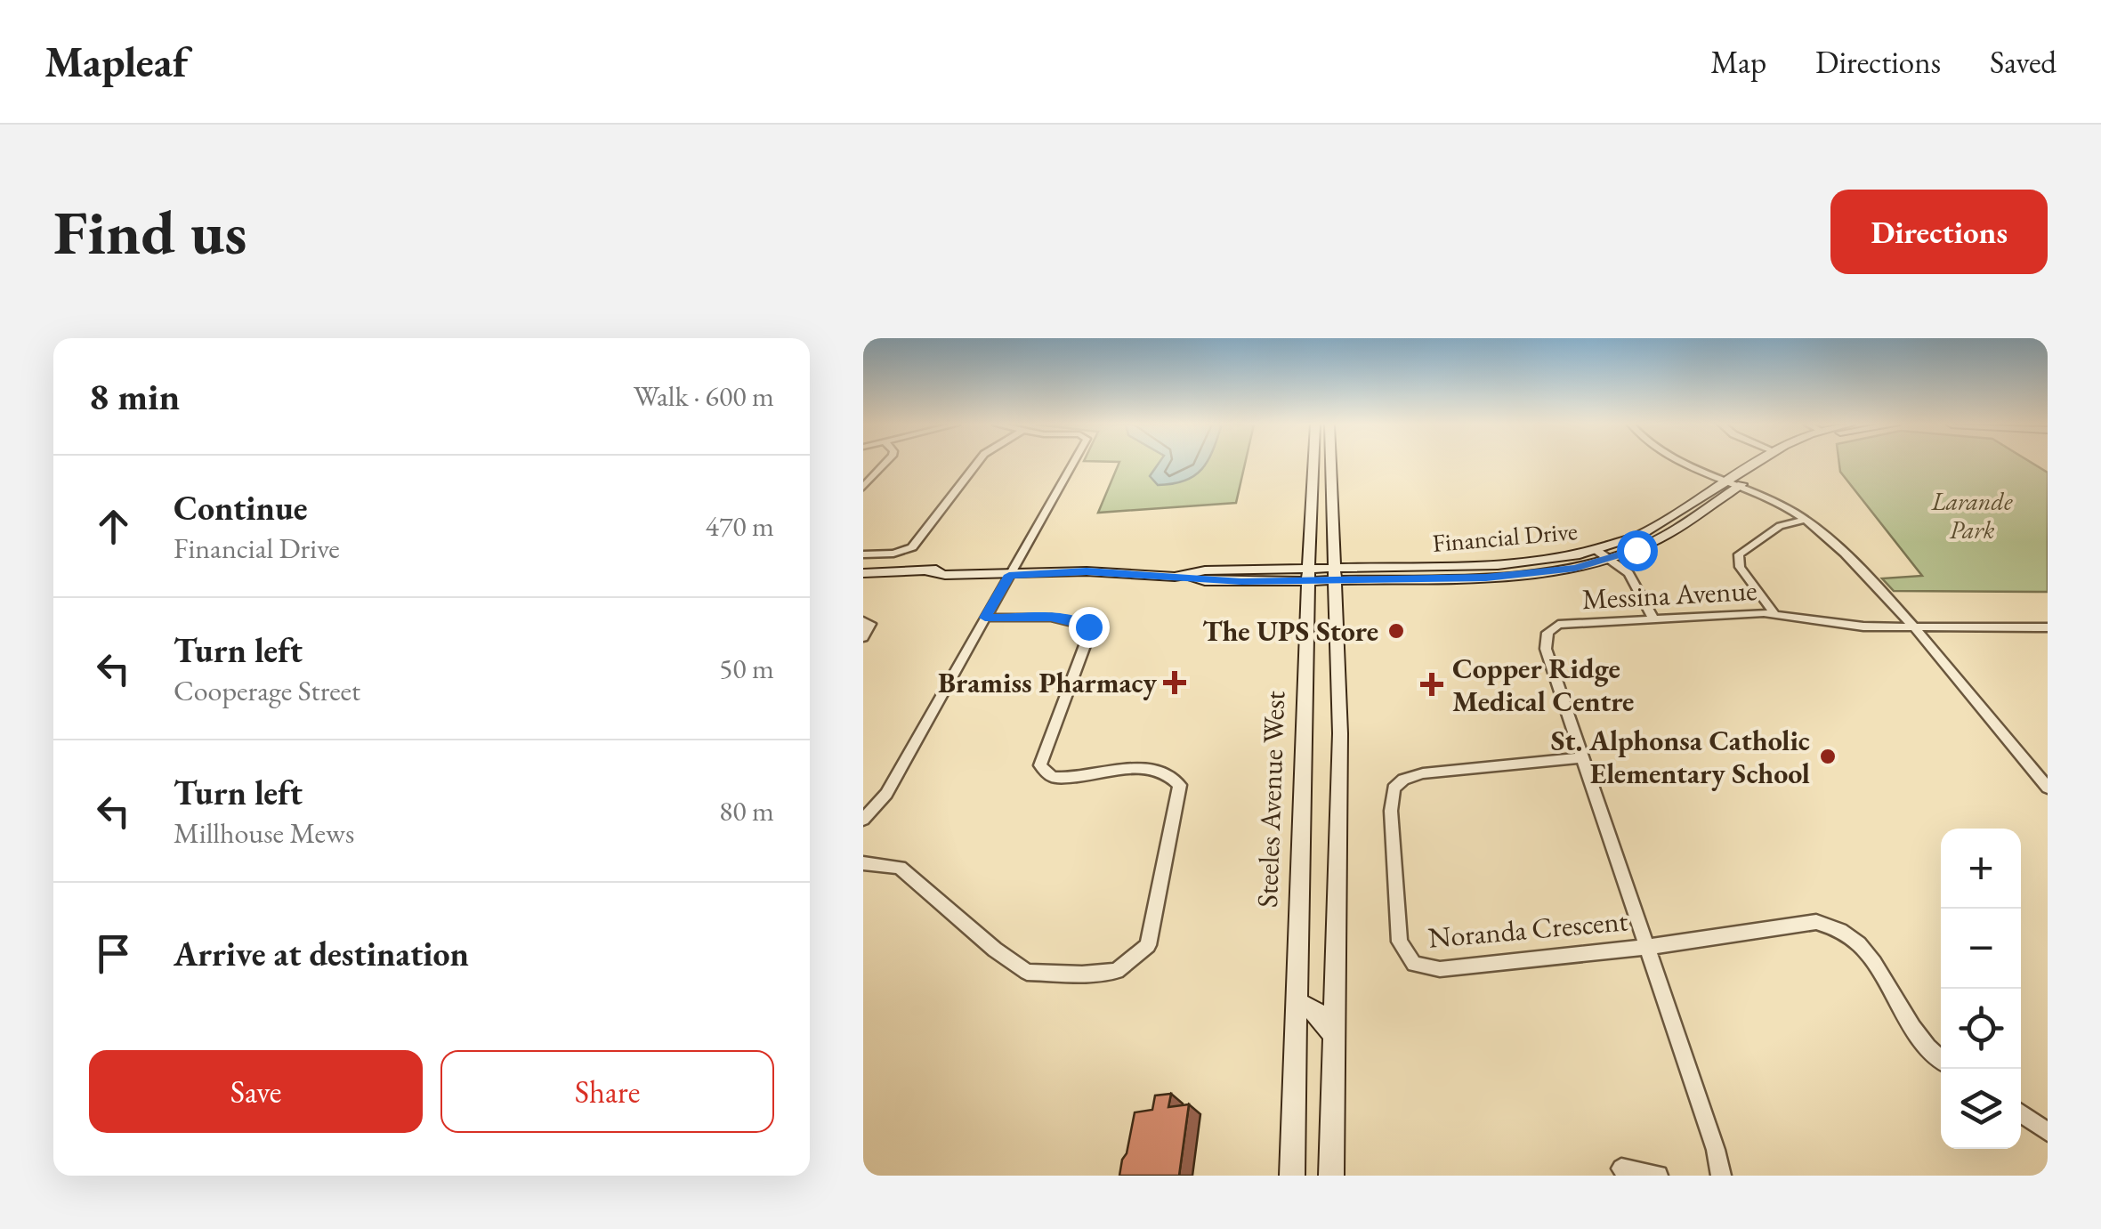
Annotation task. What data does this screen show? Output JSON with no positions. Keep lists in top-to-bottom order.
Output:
{
  "streets": {
    "street": [
      "Financial Drive",
      "Messina Avenue",
      "Steeles Avenue West",
      "Noranda Crescent"
    ]
  },
  "crossings": [
    ["Financial Drive", "Steeles Avenue West"],
    ["Messina Avenue", "Noranda Crescent"]
  ],
  "parks": ["Larande Park"],
  "places": {
    "other": ["The UPS Store", "St. Alphonsa Catholic Elementary School"],
    "health": ["Bramiss Pharmacy", "Copper Ridge Medical Centre"]
  },
  "page": {
    "header": "Mapleaf",
    "nav": ["Map", "Directions", "Saved"],
    "buttons": [
      "Directions",
      ["Save", "Share"]
    ],
    "title": "Find us",
    "heading": ["8 min", "Walk · 600 m"],
    "list": [
      ["Continue", "Financial Drive", "470 m"],
      ["Turn left", "Cooperage Street", "50 m"],
      ["Turn left", "Millhouse Mews", "80 m"],
      "Arrive at destination"
    ],
    "map_buttons": ["+", "−"]
  }
}
